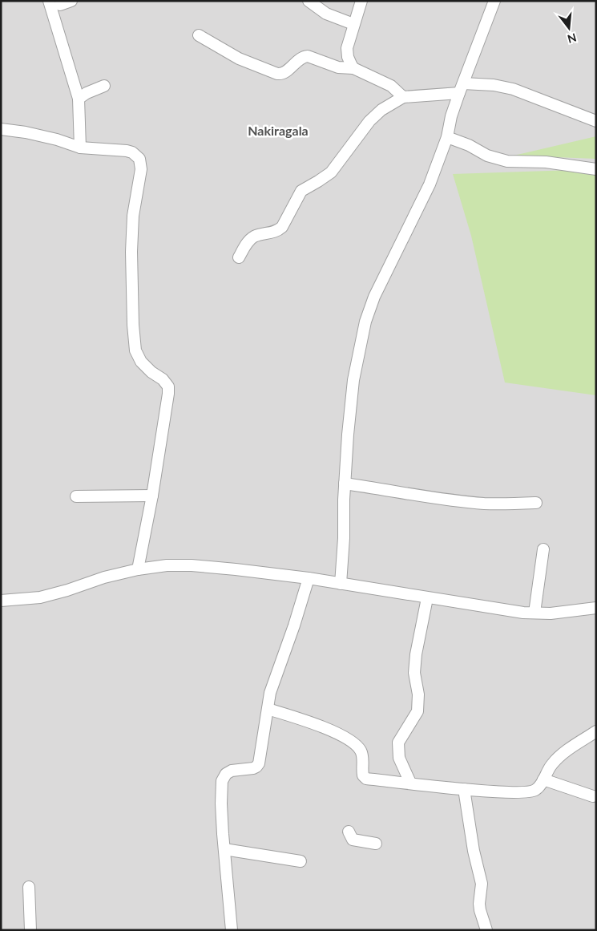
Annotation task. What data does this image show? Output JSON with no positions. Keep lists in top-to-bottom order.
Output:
{
  "districts": ["Nakiragala"],
  "north": "bottom"
}
